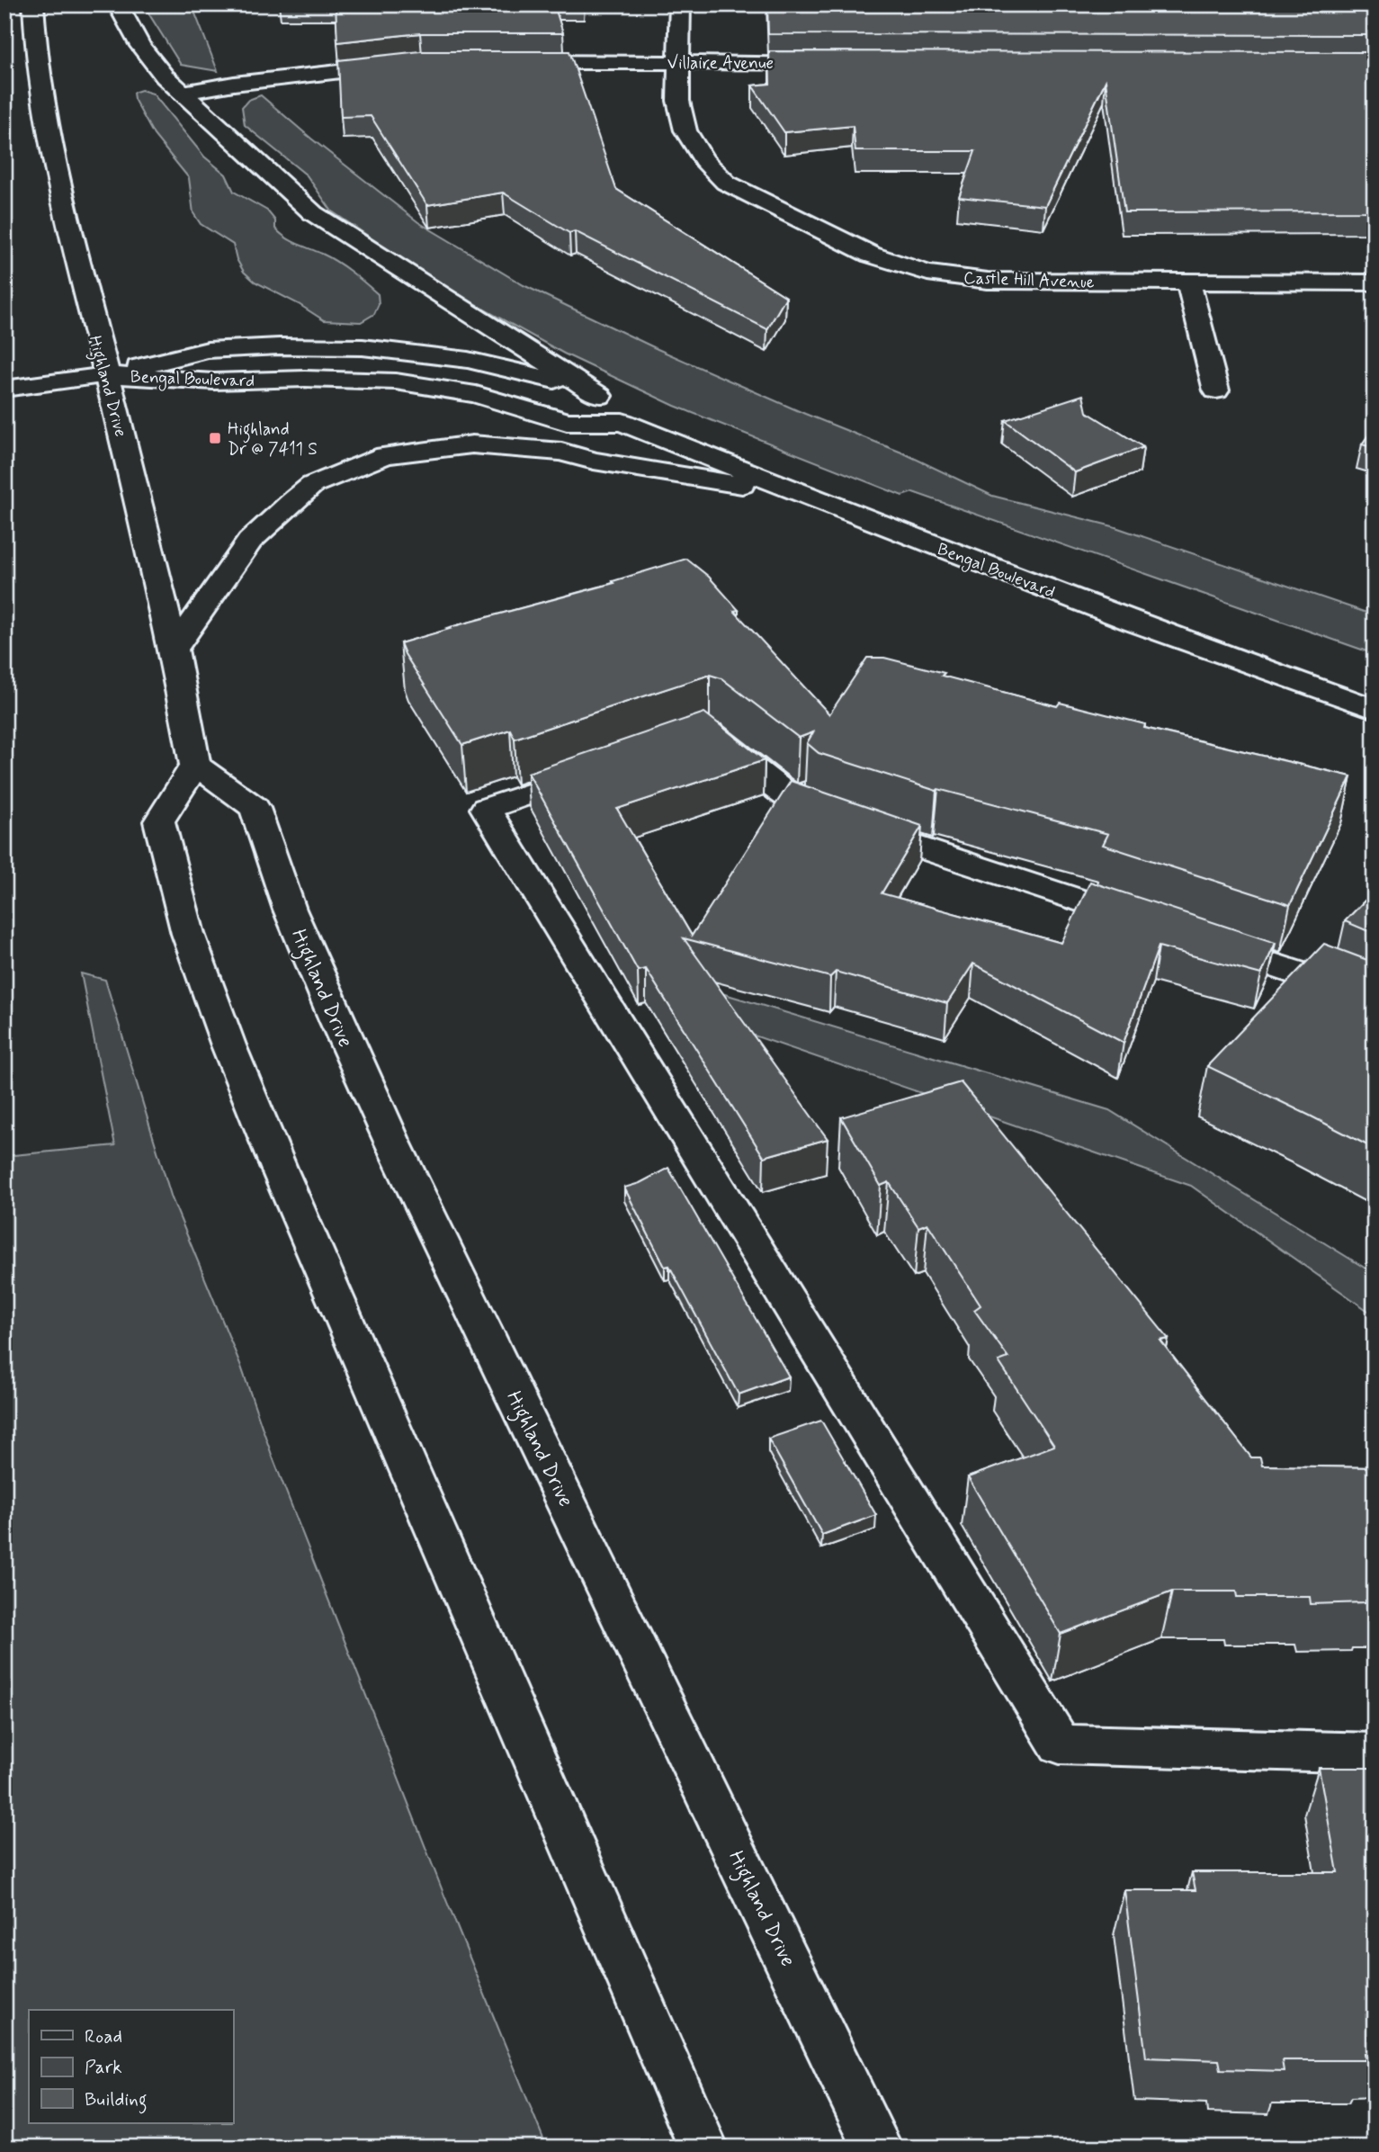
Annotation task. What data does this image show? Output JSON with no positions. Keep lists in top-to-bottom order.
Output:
{
  "streets": {
    "main road": [
      "Villaire Avenue",
      "Castle Hill Avenue",
      "Bengal Boulevard",
      "Highland Drive"
    ]
  },
  "crossings": [
    ["Villaire Avenue", "Castle Hill Avenue"],
    ["Bengal Boulevard", "Highland Drive"]
  ],
  "places": {
    "transit": ["Highland Dr @ 7411 S"]
  },
  "legend": ["Road", "Park", "Building"]
}
